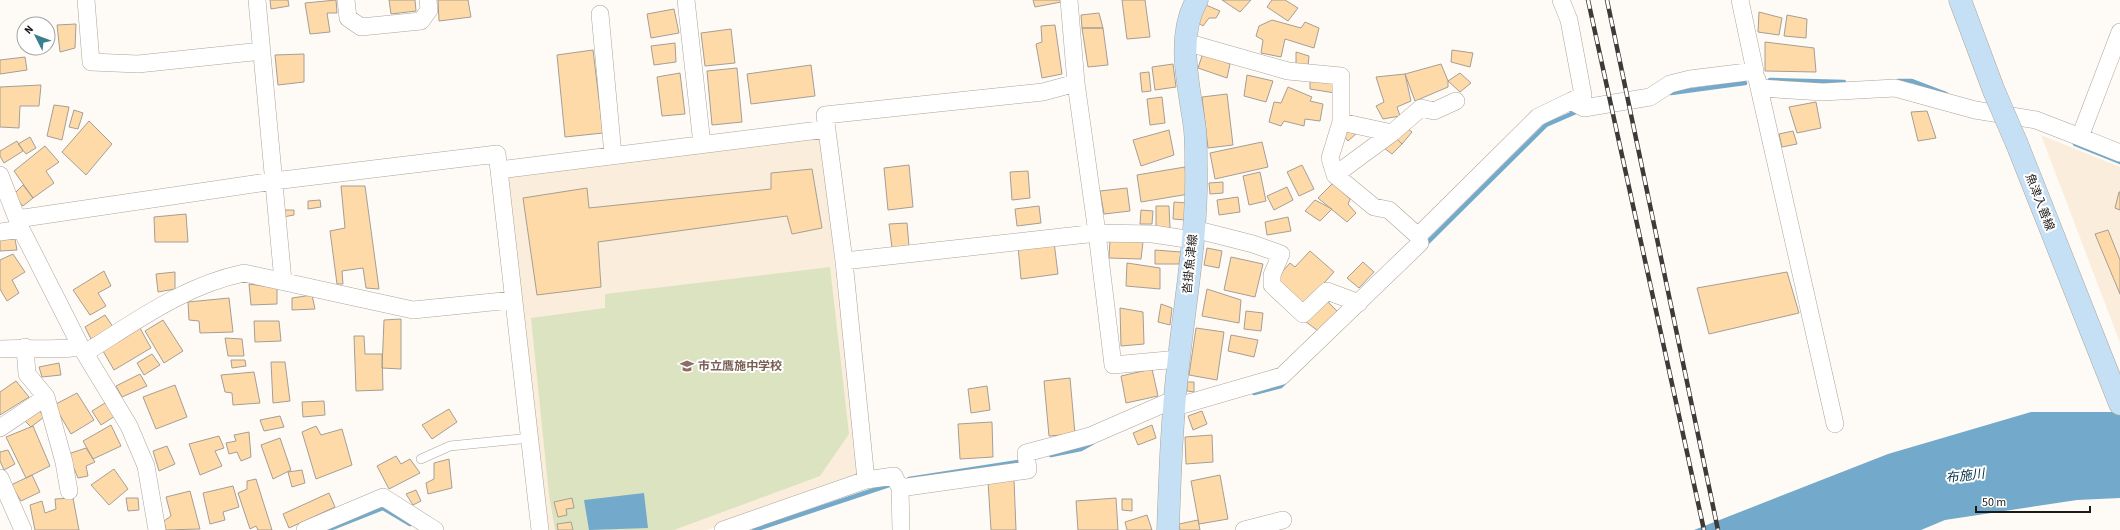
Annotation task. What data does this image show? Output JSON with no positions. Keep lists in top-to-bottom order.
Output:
{
  "streets": {
    "main road": ["魚津入善線", "沓掛魚津線"]
  },
  "water": ["布施川"],
  "places": {
    "school or university": ["市立鷹施中学校"]
  },
  "scale_bar": "50 m",
  "north": "top left"
}
